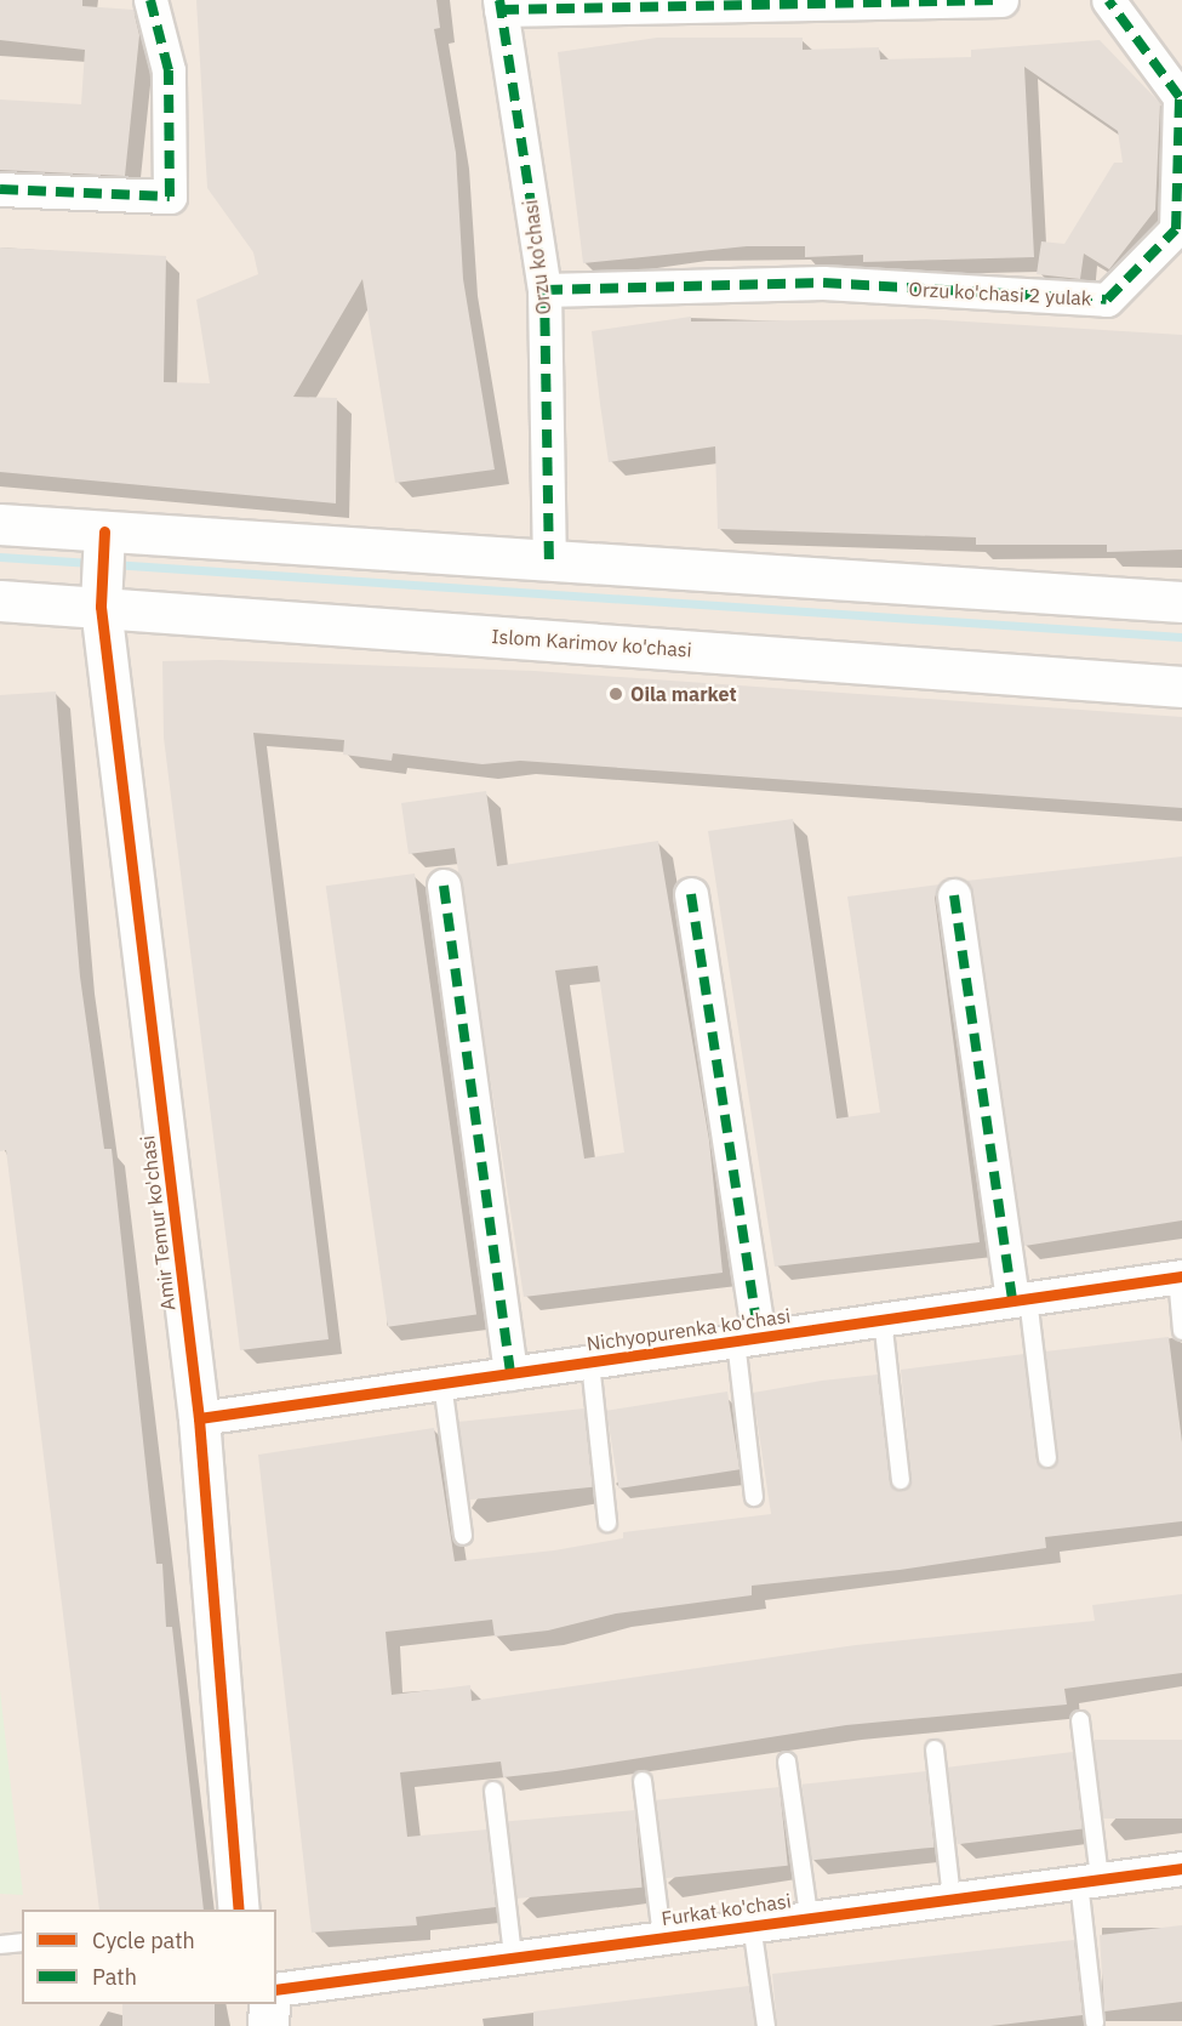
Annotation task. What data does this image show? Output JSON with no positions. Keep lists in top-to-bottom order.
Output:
{
  "streets": {
    "main road": ["Islom Karimov ko'chasi", "Amir Temur ko'chasi"],
    "street": [
      "Orzu ko'chasi",
      "Orzu ko'chasi 2 yulak",
      "Nichyopurenka ko'chasi",
      "Furkat ko'chasi"
    ]
  },
  "crossings": [
    ["Orzu ko'chasi", "Orzu ko'chasi 2 yulak"],
    ["Islom Karimov ko'chasi", "Amir Temur ko'chasi"],
    ["Amir Temur ko'chasi", "Nichyopurenka ko'chasi"]
  ],
  "places": ["Oila market"],
  "legend": ["Cycle path", "Path"]
}
